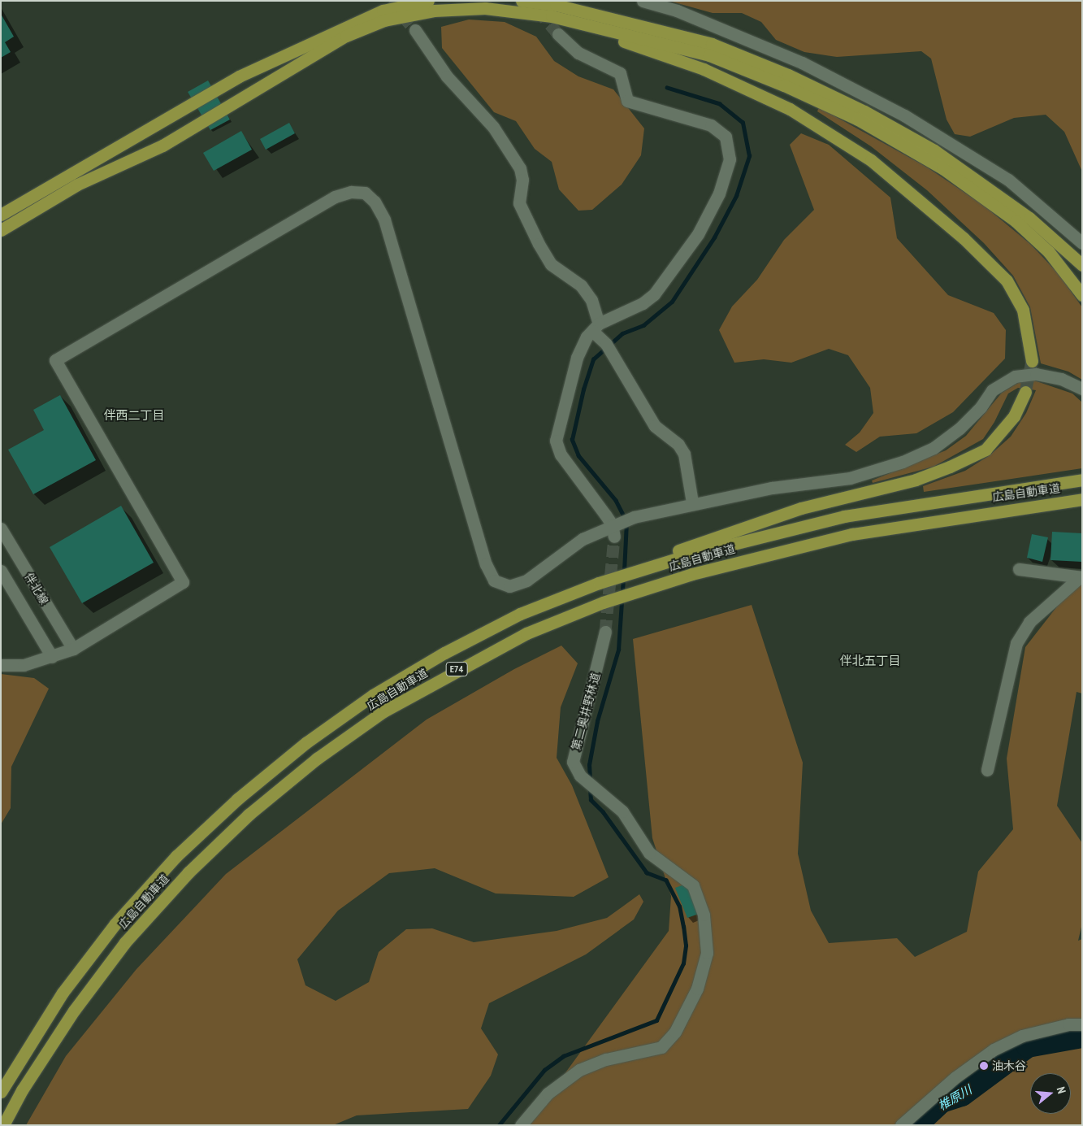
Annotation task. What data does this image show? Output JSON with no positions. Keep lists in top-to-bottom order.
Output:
{
  "streets": {
    "highway": ["広島自動車道", "E74"],
    "street": ["伴北線", "第二奥井野林道"]
  },
  "districts": ["伴西二丁目", "伴北五丁目"],
  "water": ["椎原川"],
  "places": ["油木谷"],
  "north": "right"
}
